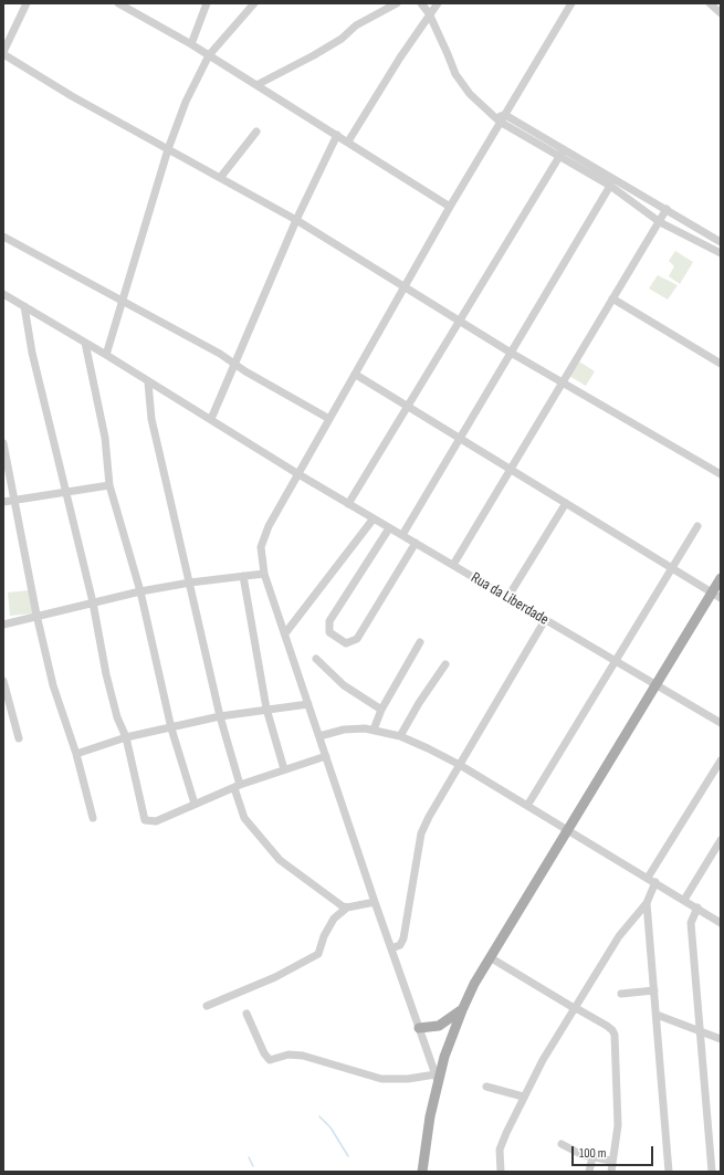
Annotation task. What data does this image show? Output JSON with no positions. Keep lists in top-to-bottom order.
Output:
{
  "streets": {
    "street": ["Rua da Liberdade"]
  },
  "scale_bar": "100 m"
}
